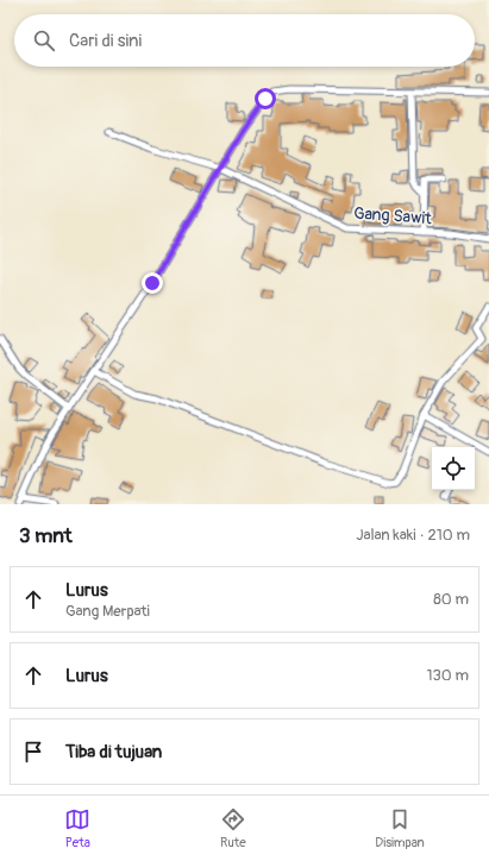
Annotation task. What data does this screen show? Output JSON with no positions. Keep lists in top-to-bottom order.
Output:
{
  "streets": {
    "street": ["Gang Sawit"]
  },
  "page": {
    "search": "Cari di sini",
    "heading": ["3 mnt", "Jalan kaki · 210 m"],
    "list": [
      ["Lurus", "Gang Merpati", "80 m"],
      ["Lurus", "130 m"],
      "Tiba di tujuan"
    ],
    "nav": ["Peta", "Rute", "Disimpan"]
  }
}
